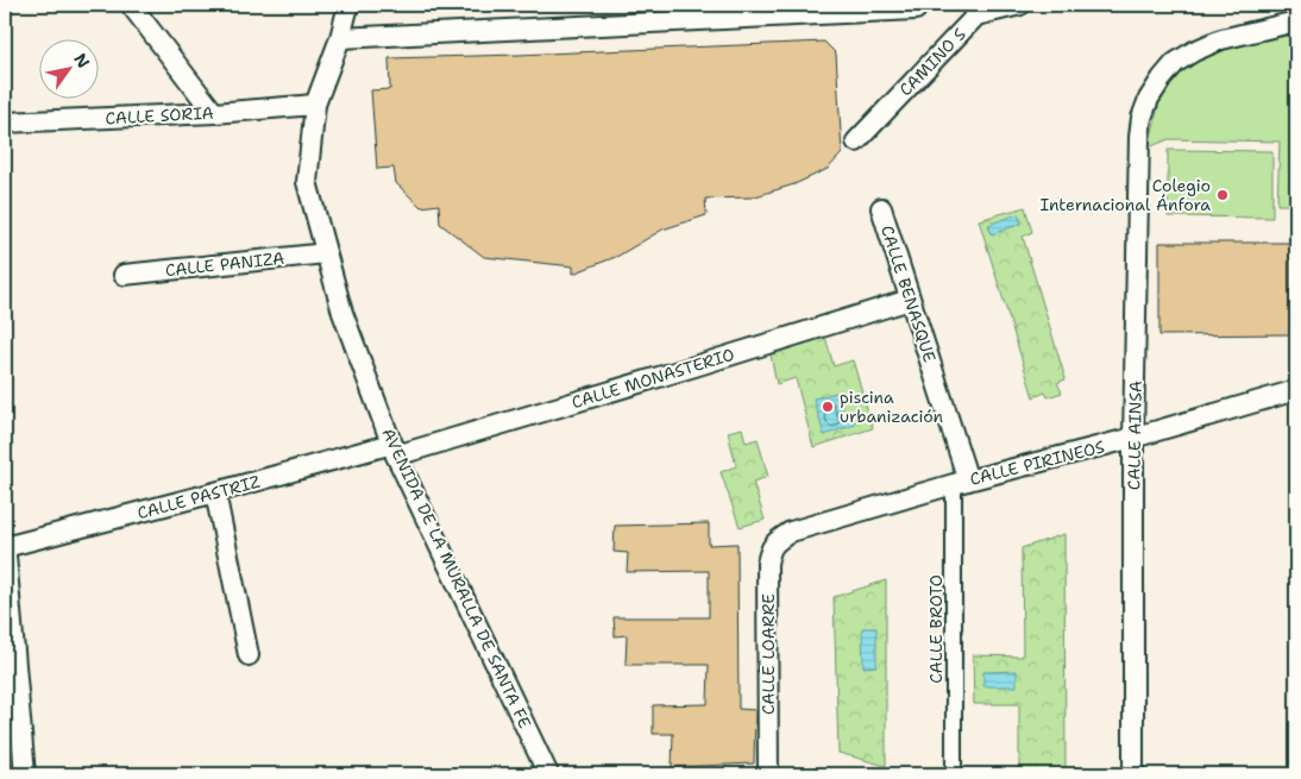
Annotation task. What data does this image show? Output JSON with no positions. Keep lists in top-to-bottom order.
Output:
{
  "streets": {
    "street": [
      "CAMINO S",
      "CALLE SORIA",
      "CALLE PANIZA",
      "CALLE BENASQUE",
      "CALLE MONASTERIO",
      "CALLE AINSA",
      "CALLE PIRINEOS",
      "CALLE PASTRIZ",
      "AVENIDA DE LA MURALLA DE SANTA FE",
      "CALLE BROTO",
      "CALLE LOARRE"
    ]
  },
  "crossings": [
    ["CALLE SORIA", "AVENIDA DE LA MURALLA DE SANTA FE"],
    ["CALLE PANIZA", "AVENIDA DE LA MURALLA DE SANTA FE"],
    ["CALLE BENASQUE", "CALLE MONASTERIO"],
    ["CALLE BENASQUE", "CALLE PIRINEOS"],
    ["CALLE BENASQUE", "CALLE BROTO"],
    ["CALLE MONASTERIO", "CALLE PASTRIZ"],
    ["CALLE MONASTERIO", "AVENIDA DE LA MURALLA DE SANTA FE"],
    ["CALLE AINSA", "CALLE PIRINEOS"],
    ["CALLE PIRINEOS", "CALLE BROTO"],
    ["CALLE PIRINEOS", "CALLE LOARRE"],
    ["CALLE PASTRIZ", "AVENIDA DE LA MURALLA DE SANTA FE"]
  ],
  "places": ["Colegio Internacional Ánfora", "piscina urbanización"],
  "north": "top right"
}
